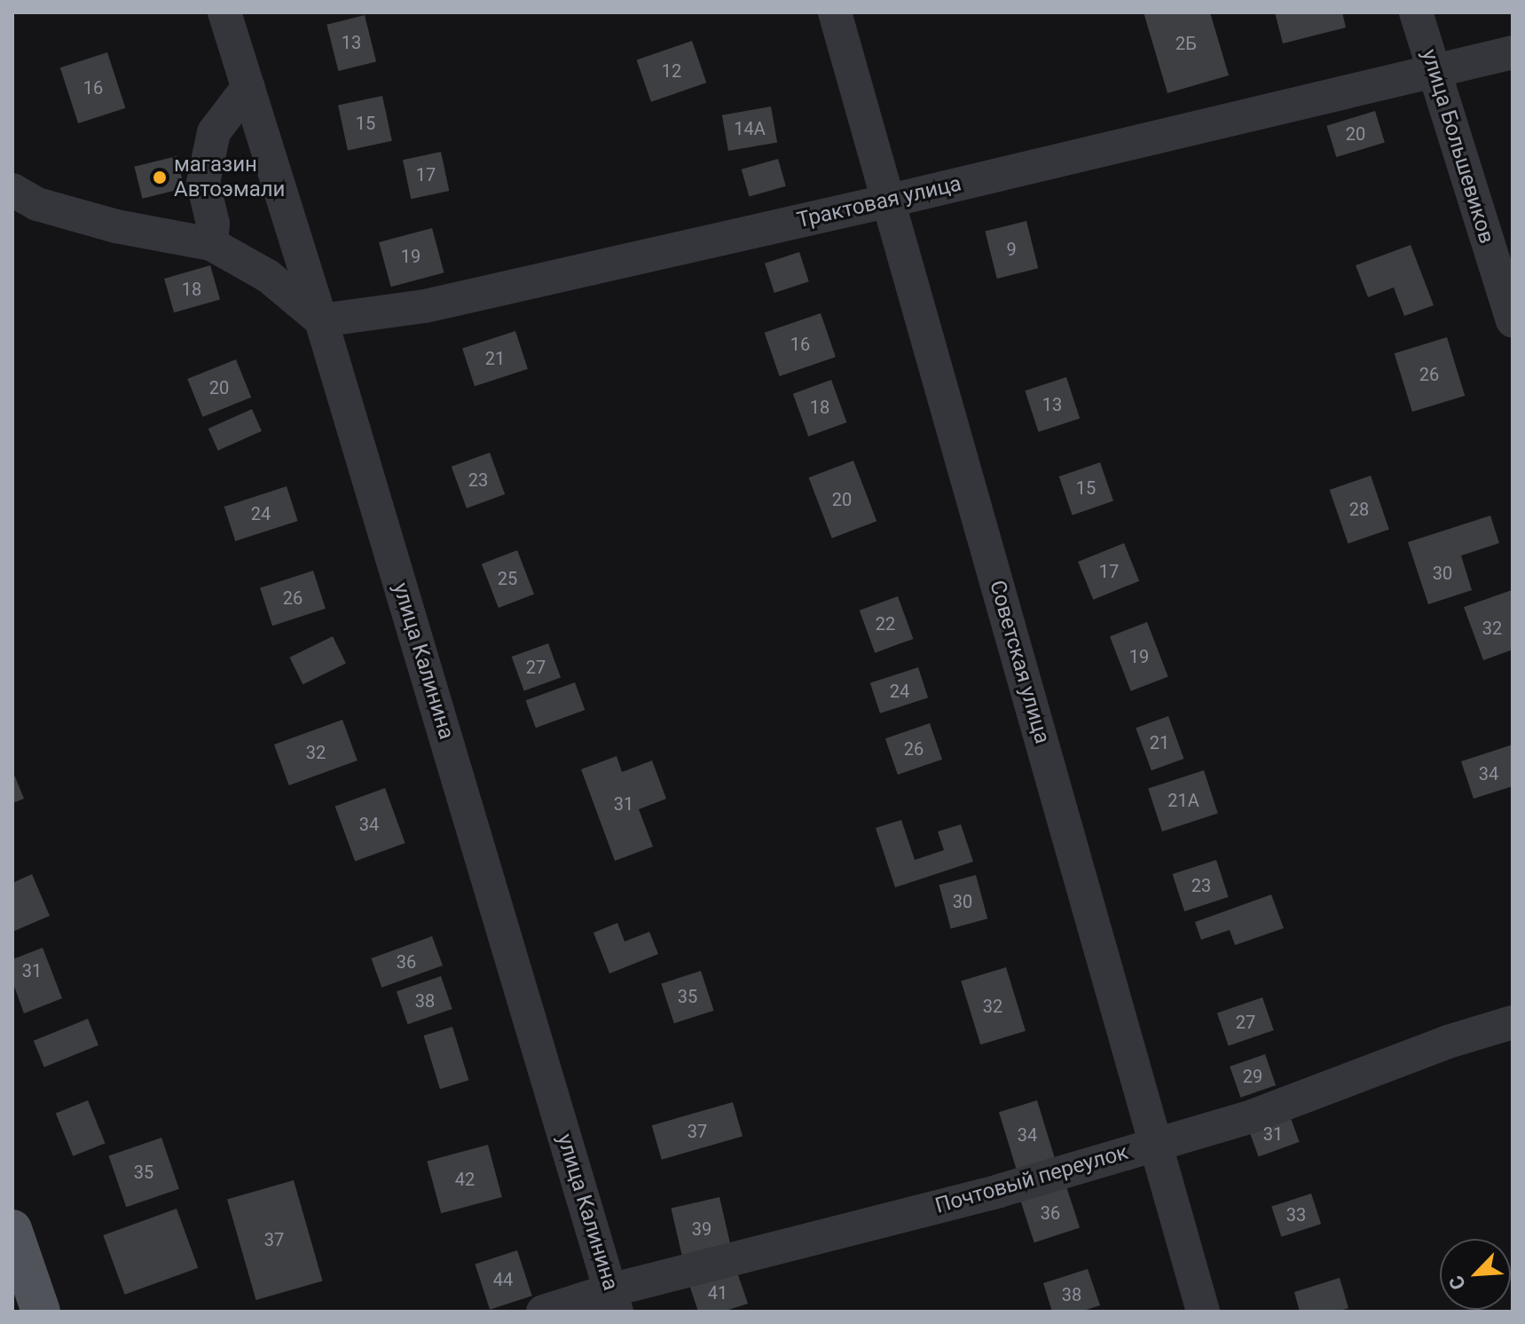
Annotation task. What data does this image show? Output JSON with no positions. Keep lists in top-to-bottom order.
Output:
{
  "streets": {
    "street": [
      "улица Большевиков",
      "Трактовая улица",
      "улица Калинина",
      "Советская улица",
      "Почтовый переулок"
    ]
  },
  "crossings": [
    ["улица Большевиков", "Трактовая улица"],
    ["Трактовая улица", "улица Калинина"],
    ["Трактовая улица", "Советская улица"],
    ["улица Калинина", "Почтовый переулок"],
    ["Советская улица", "Почтовый переулок"]
  ],
  "places": ["магазин Автоэмали"],
  "house_numbers": [
    "13",
    "2Б",
    "12",
    "16",
    "15",
    "14А",
    "20",
    "17",
    "9",
    "19",
    "18",
    "16",
    "21",
    "26",
    "20",
    "13",
    "18",
    "23",
    "15",
    "20",
    "28",
    "24",
    "17",
    "30",
    "25",
    "26",
    "22",
    "32",
    "19",
    "27",
    "24",
    "21",
    "26",
    "32",
    "34",
    "21А",
    "31",
    "34",
    "23",
    "30",
    "36",
    "31",
    "35",
    "38",
    "32",
    "27",
    "29",
    "37",
    "31",
    "34",
    "35",
    "42",
    "36",
    "33",
    "39",
    "37",
    "44",
    "41",
    "38"
  ],
  "north": "bottom left"
}
